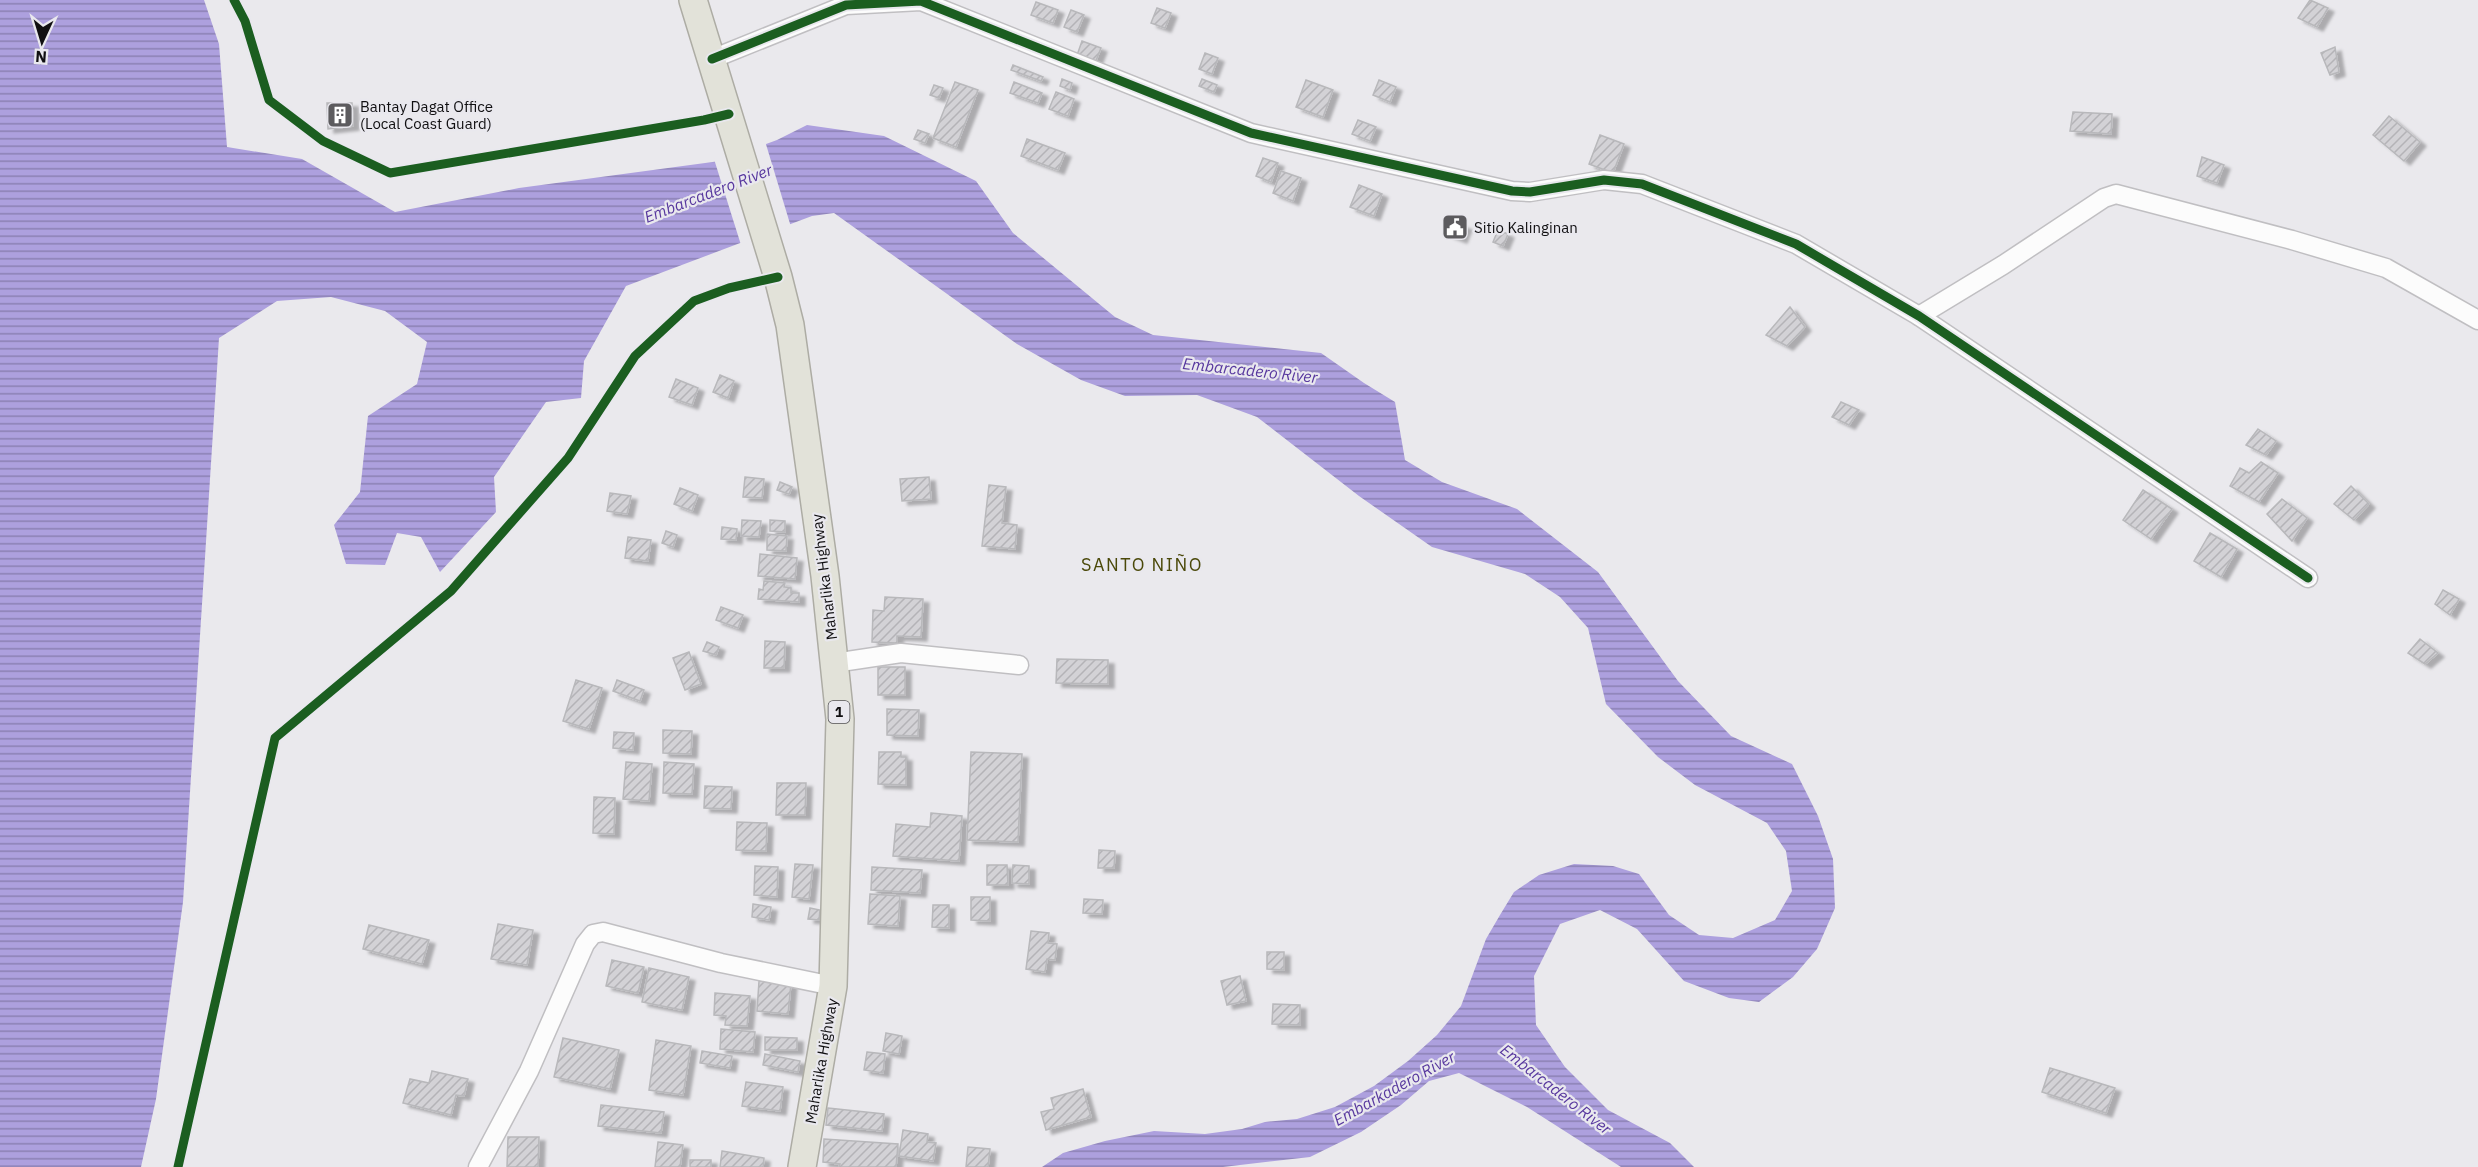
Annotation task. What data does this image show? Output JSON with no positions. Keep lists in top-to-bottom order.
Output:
{
  "streets": {
    "highway": ["Maharlika Highway", "1"]
  },
  "districts": ["SANTO NIÑO"],
  "water": ["Embarcadero River", "Embarkadero River"],
  "places": {
    "building": ["Bantay Dagat Office (Local Coast Guard)"],
    "public building": ["Sitio Kalinginan"]
  },
  "north": "bottom"
}
